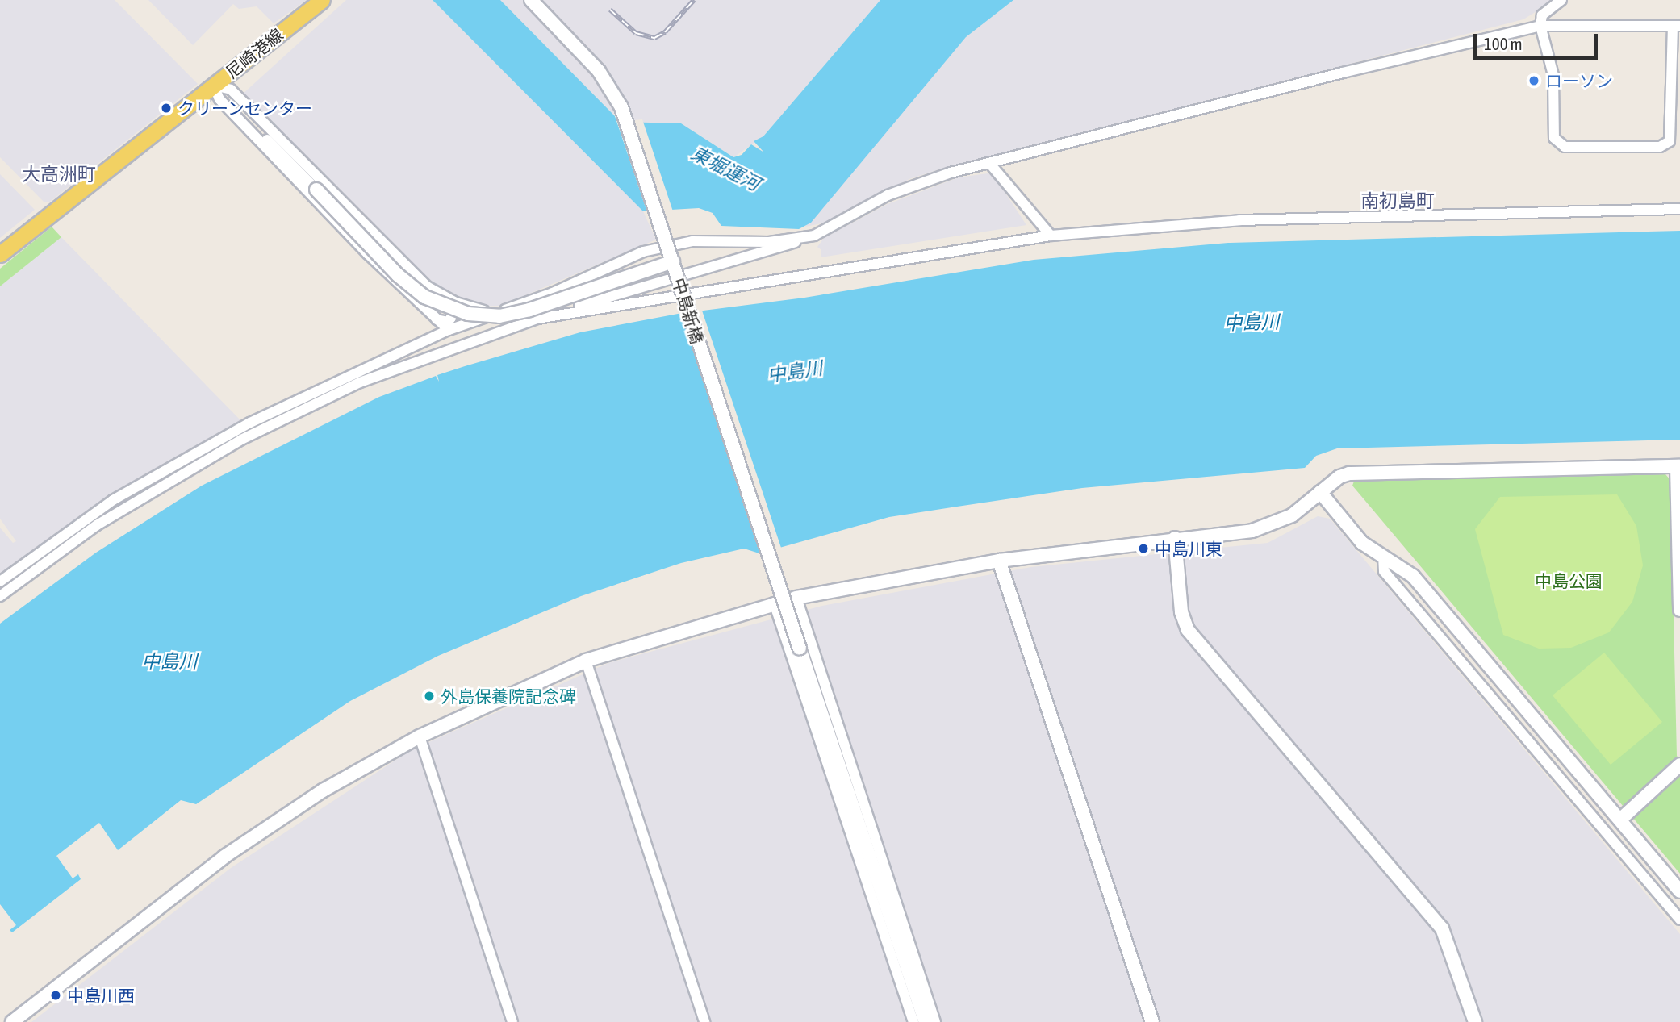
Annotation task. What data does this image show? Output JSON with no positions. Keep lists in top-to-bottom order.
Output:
{
  "streets": {
    "main road": ["尼崎港線"],
    "street": ["中島新橋"]
  },
  "districts": ["大高洲町", "南初島町"],
  "water": ["東堀運河", "中島川"],
  "parks": ["中島公園"],
  "places": [
    "ローソン",
    "クリーンセンター",
    "中島川東",
    "外島保養院記念碑",
    "中島川西"
  ],
  "scale_bar": "100 m"
}
